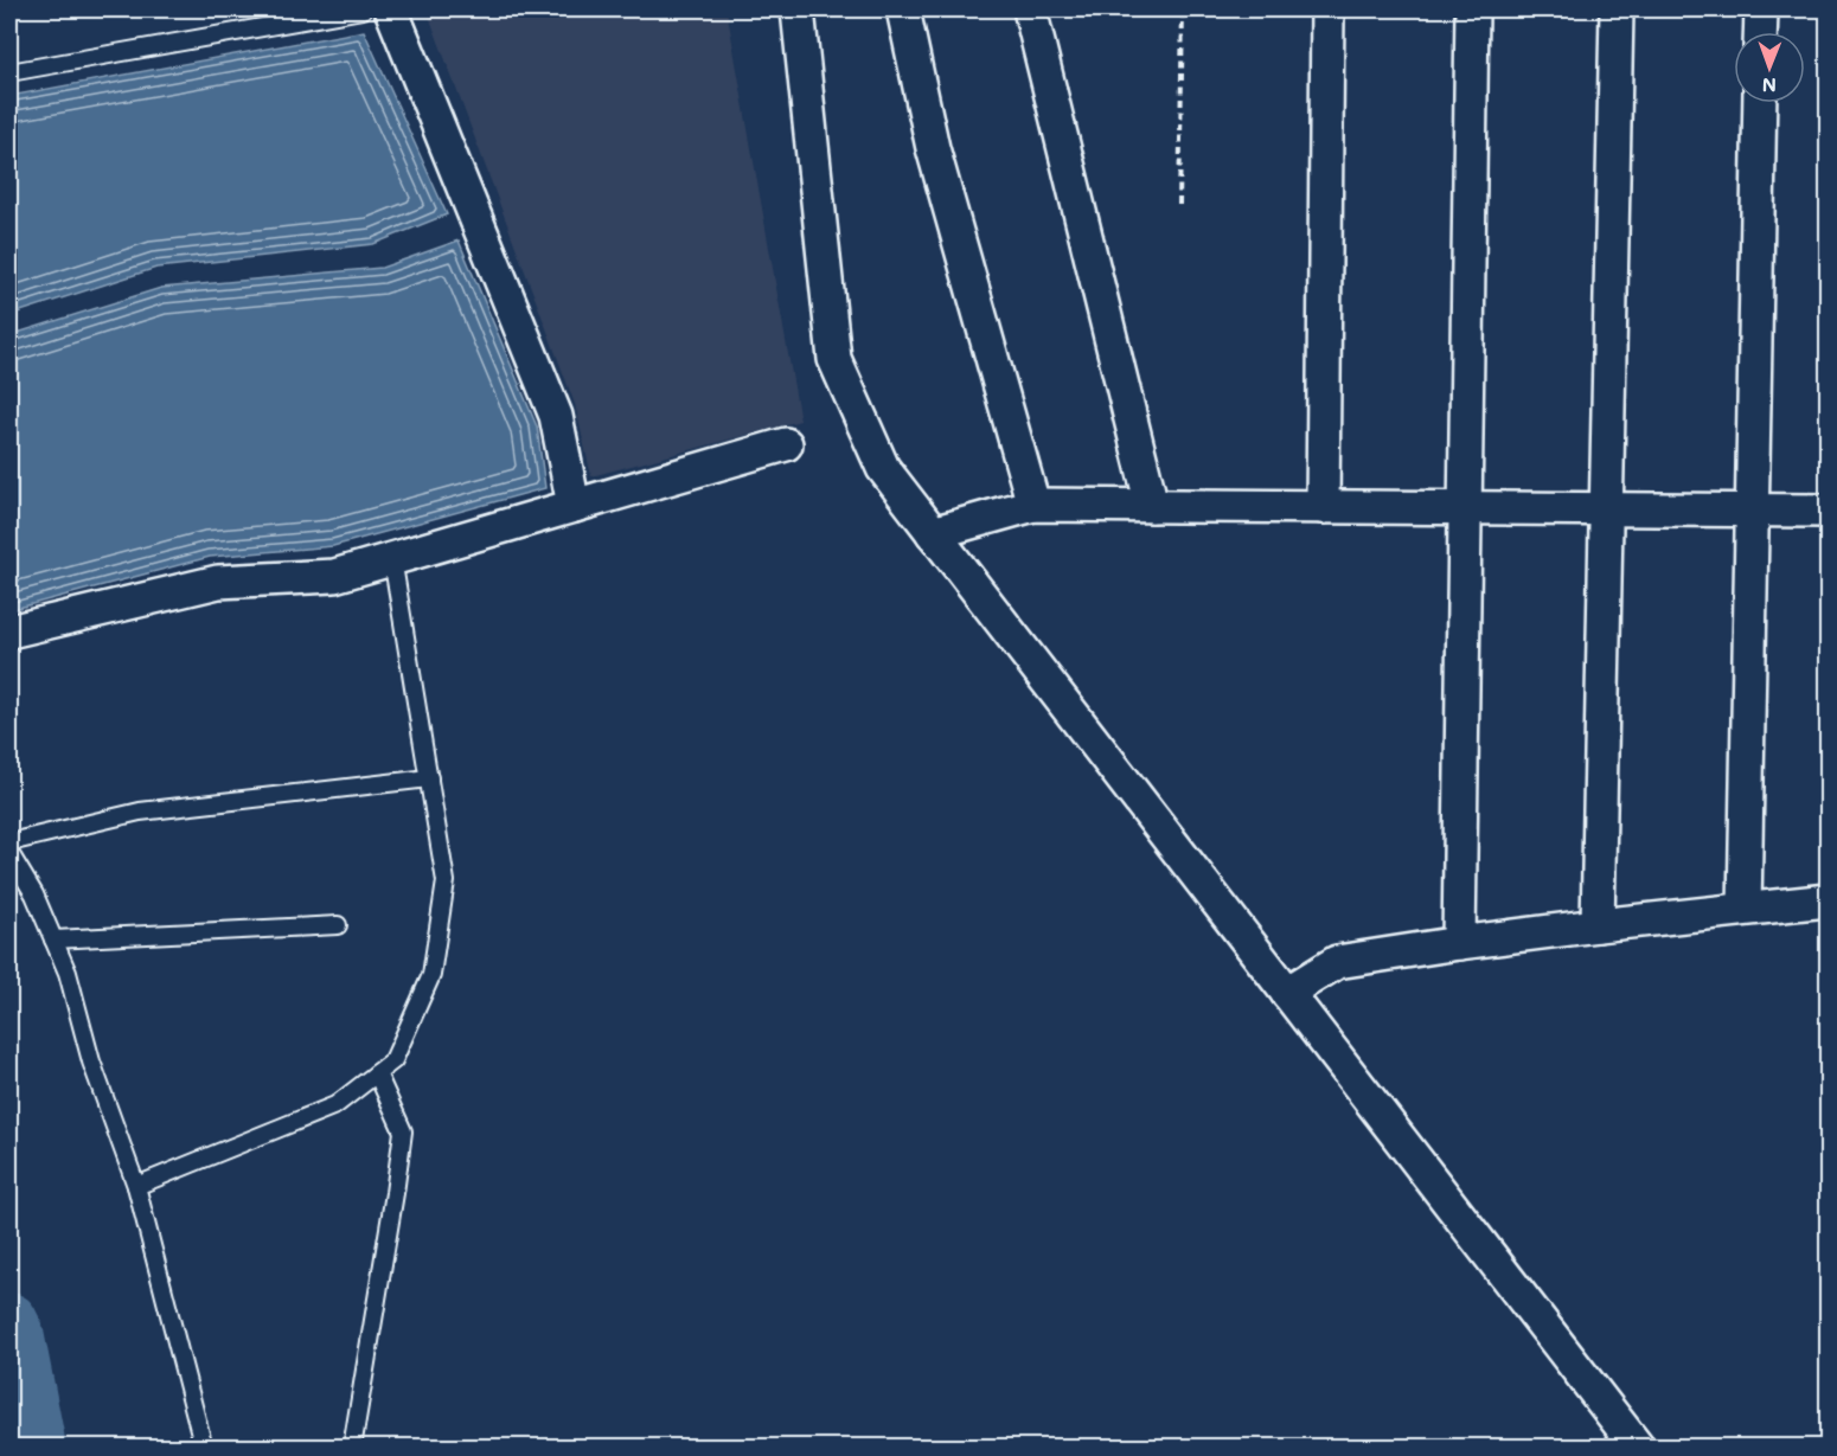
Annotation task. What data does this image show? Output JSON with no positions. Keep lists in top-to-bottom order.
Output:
{
  "north": "bottom"
}
